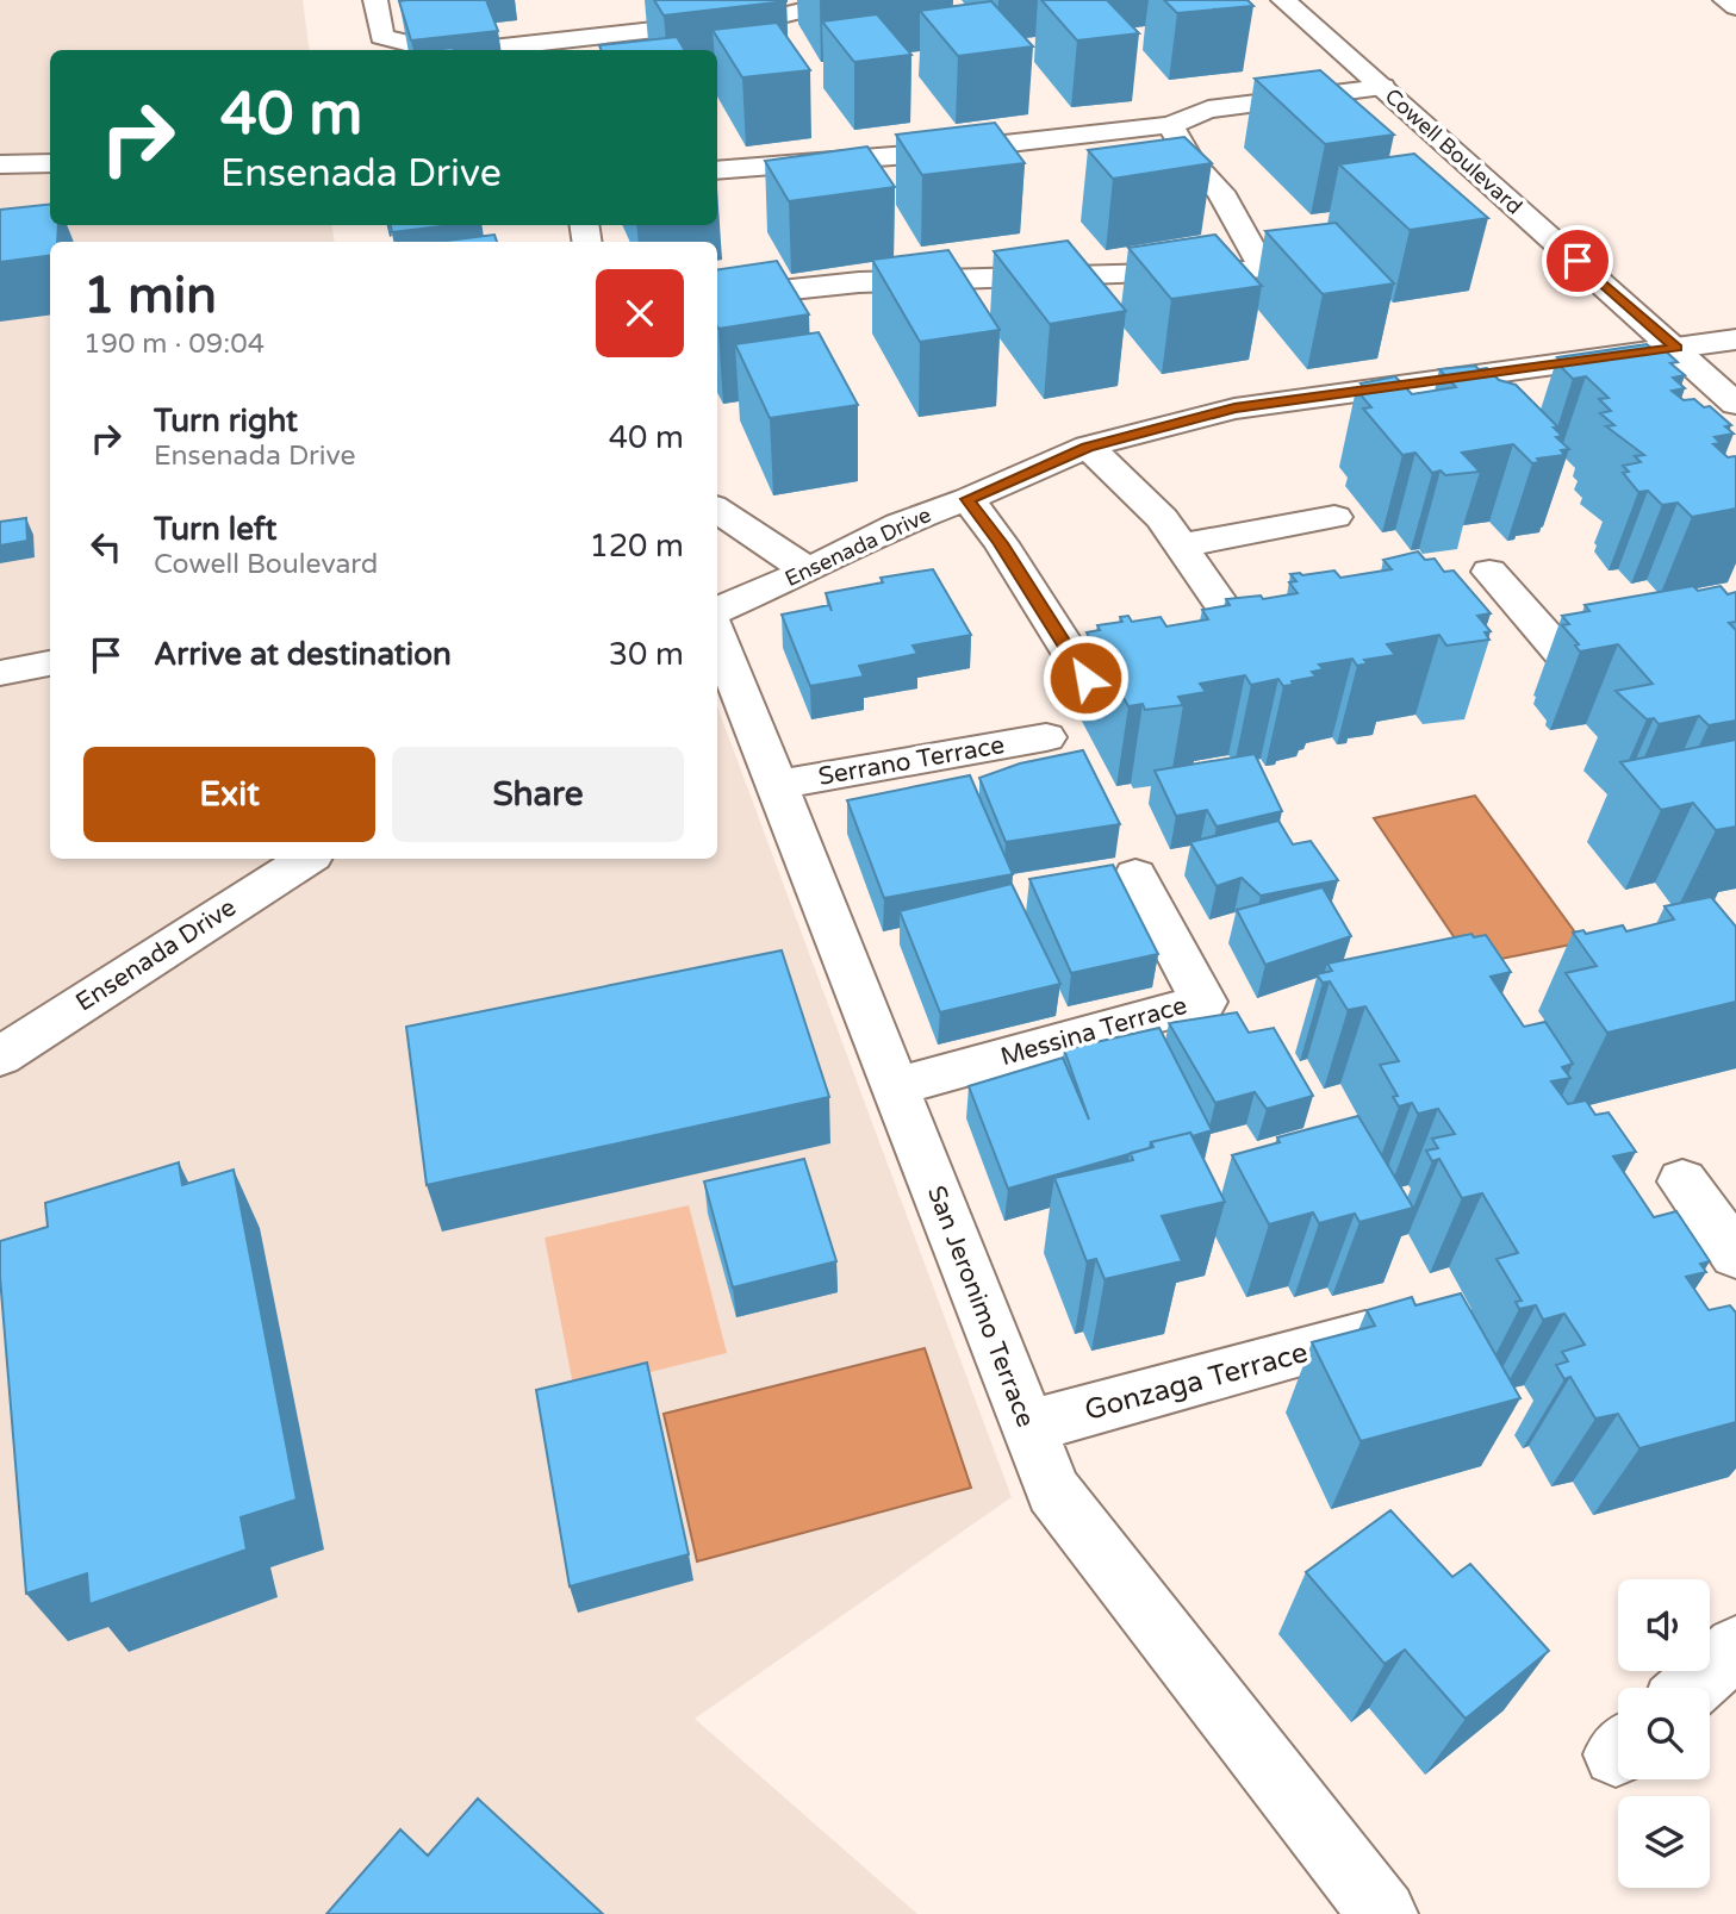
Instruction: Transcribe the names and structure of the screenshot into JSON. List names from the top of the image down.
{
  "streets": {
    "street": [
      "Cowell Boulevard",
      "Ensenada Drive",
      "Serrano Terrace",
      "Messina Terrace",
      "San Jeronimo Terrace",
      "Gonzaga Terrace"
    ]
  },
  "crossings": [
    ["Cowell Boulevard", "Ensenada Drive"],
    ["Serrano Terrace", "San Jeronimo Terrace"],
    ["Messina Terrace", "San Jeronimo Terrace"],
    ["San Jeronimo Terrace", "Gonzaga Terrace"]
  ],
  "page": {
    "turn": ["40 m", "Ensenada Drive"],
    "heading": ["1 min", "190 m · 09:04"],
    "list": [
      {
        "name": "Turn right",
        "note": "Ensenada Drive",
        "value": "40 m"
      },
      {
        "name": "Turn left",
        "note": "Cowell Boulevard",
        "value": "120 m"
      },
      {
        "name": "Arrive at destination",
        "value": "30 m"
      }
    ],
    "buttons": ["Exit", "Share"]
  }
}
